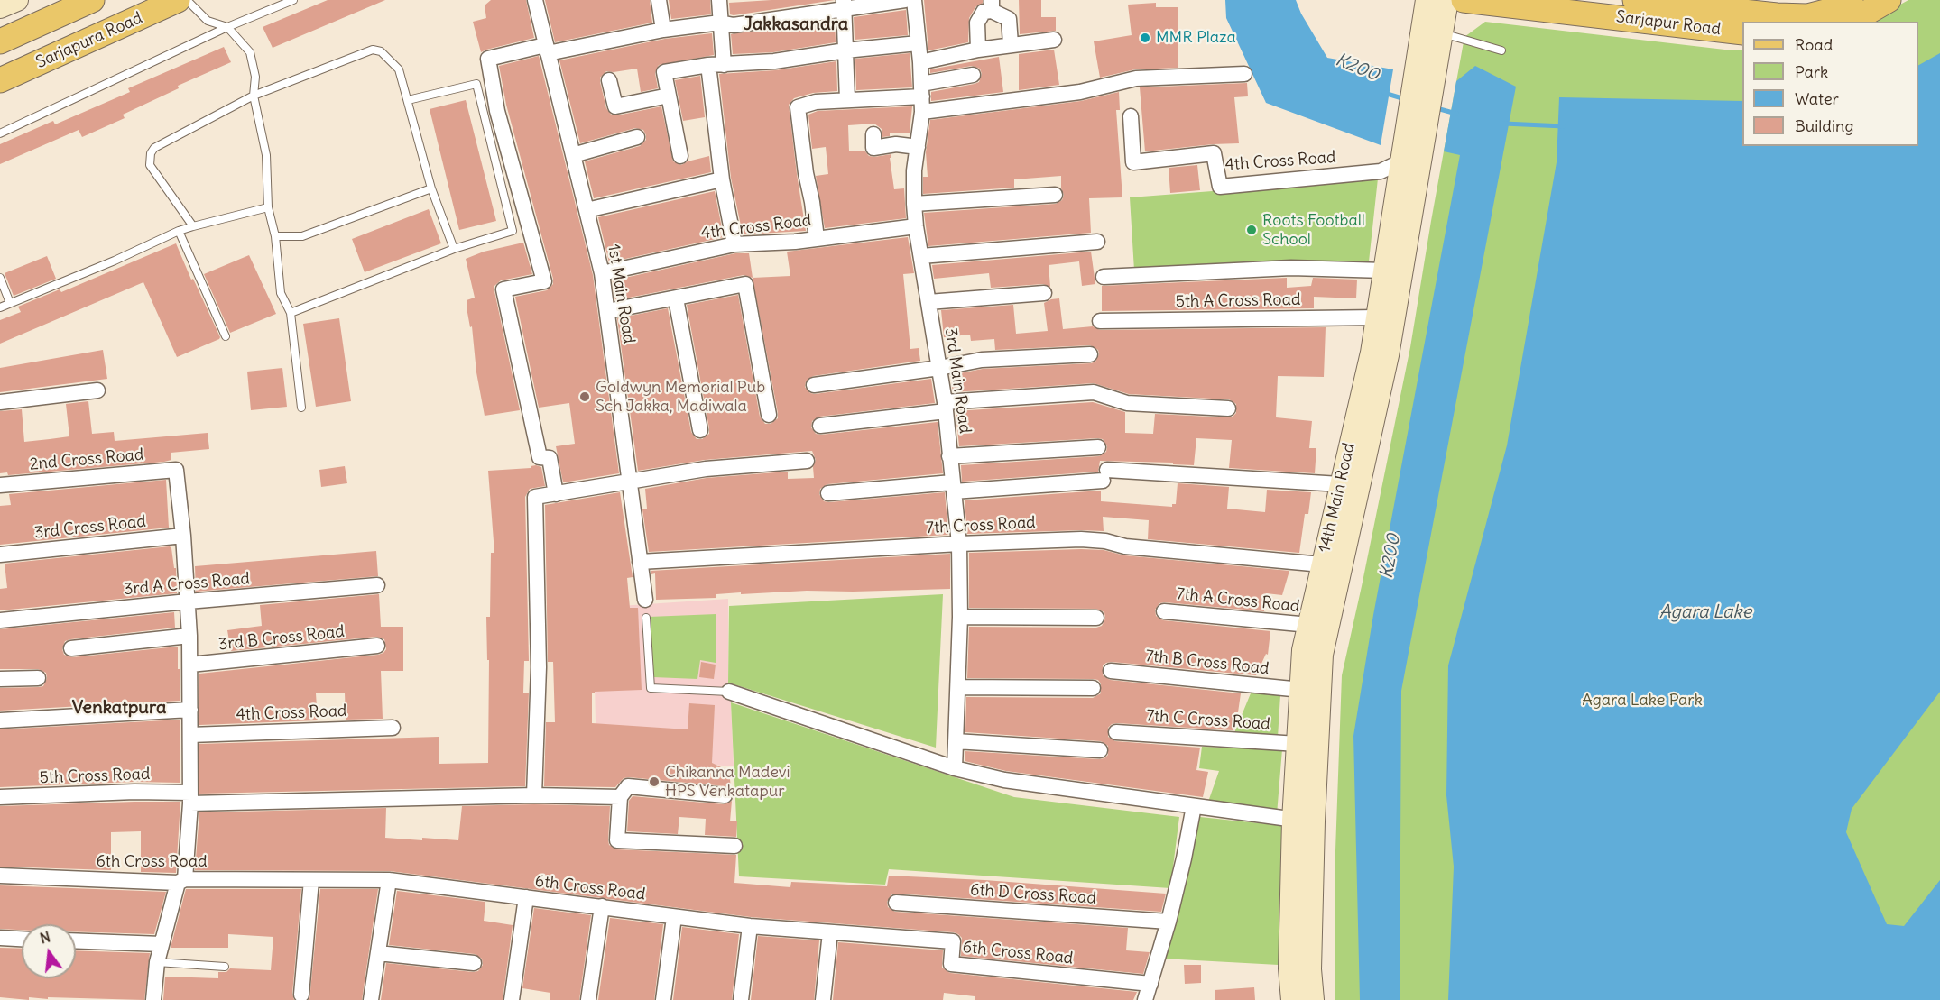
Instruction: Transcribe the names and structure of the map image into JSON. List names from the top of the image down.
{
  "streets": {
    "main road": ["Sarjapur Road", "Sarjapura Road", "14th Main Road"],
    "street": [
      "4th Cross Road",
      "1st Main Road",
      "5th A Cross Road",
      "3rd Main Road",
      "2nd Cross Road",
      "7th Cross Road",
      "3rd Cross Road",
      "3rd A Cross Road",
      "7th A Cross Road",
      "3rd B Cross Road",
      "7th B Cross Road",
      "7th C Cross Road",
      "5th Cross Road",
      "6th Cross Road",
      "6th D Cross Road"
    ]
  },
  "crossings": [
    ["4th Cross Road", "1st Main Road"],
    ["4th Cross Road", "3rd Main Road"],
    ["4th Cross Road", "14th Main Road"],
    ["1st Main Road", "7th Cross Road"],
    ["5th A Cross Road", "14th Main Road"],
    ["3rd Main Road", "7th Cross Road"],
    ["2nd Cross Road", "3rd Cross Road"],
    ["14th Main Road", "7th Cross Road"],
    ["14th Main Road", "7th A Cross Road"],
    ["14th Main Road", "7th B Cross Road"],
    ["14th Main Road", "7th C Cross Road"]
  ],
  "districts": ["Jakkasandra", "Venkatpura"],
  "water": ["K200", "Agara Lake"],
  "parks": ["Agara Lake Park"],
  "places": [
    "MMR Plaza",
    "Roots Football School",
    "Goldwyn Memorial Pub Sch Jakka, Madiwala",
    "Chikanna Madevi HPS Venkatapur"
  ],
  "legend": [
    "Road",
    "Park",
    "Water",
    "Building"
  ],
  "north": "top"
}
